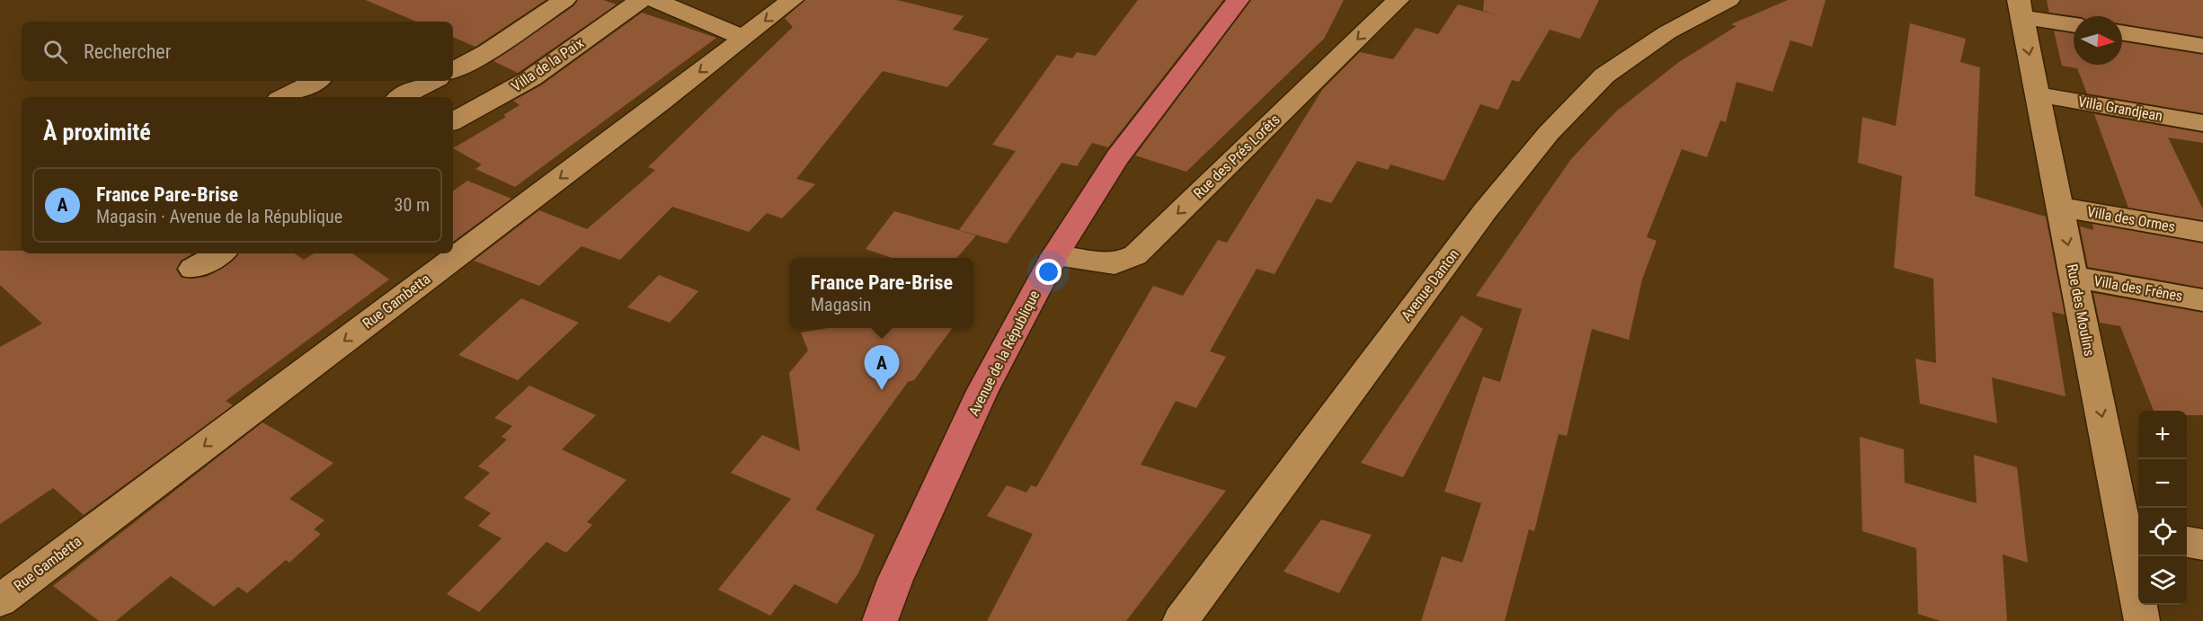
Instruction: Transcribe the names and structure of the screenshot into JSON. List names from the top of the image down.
{
  "streets": {
    "main road": ["Avenue de la République"],
    "street": [
      "Villa de la Paix",
      "Villa Grandjean",
      "Rue des Prés Lorêts",
      "Villa des Ormes",
      "Avenue Danton",
      "Villa des Frênes",
      "Rue Gambetta",
      "Rue des Moulins"
    ]
  },
  "crossings": [
    ["Villa Grandjean", "Rue des Moulins"],
    ["Rue des Prés Lorêts", "Avenue de la République"],
    ["Villa des Ormes", "Rue des Moulins"],
    ["Villa des Frênes", "Rue des Moulins"]
  ],
  "one_way": ["Rue des Prés Lorêts", "Rue Gambetta", "Rue des Moulins"],
  "north": "right",
  "page": {
    "search": "Rechercher",
    "heading": "À proximité",
    "list": [
      {
        "mark": "A",
        "name": "France Pare-Brise",
        "note": "Magasin · Avenue de la République",
        "value": "30 m"
      }
    ],
    "popup": ["France Pare-Brise", "Magasin"],
    "pins": "A",
    "map_buttons": ["+", "−"]
  }
}
